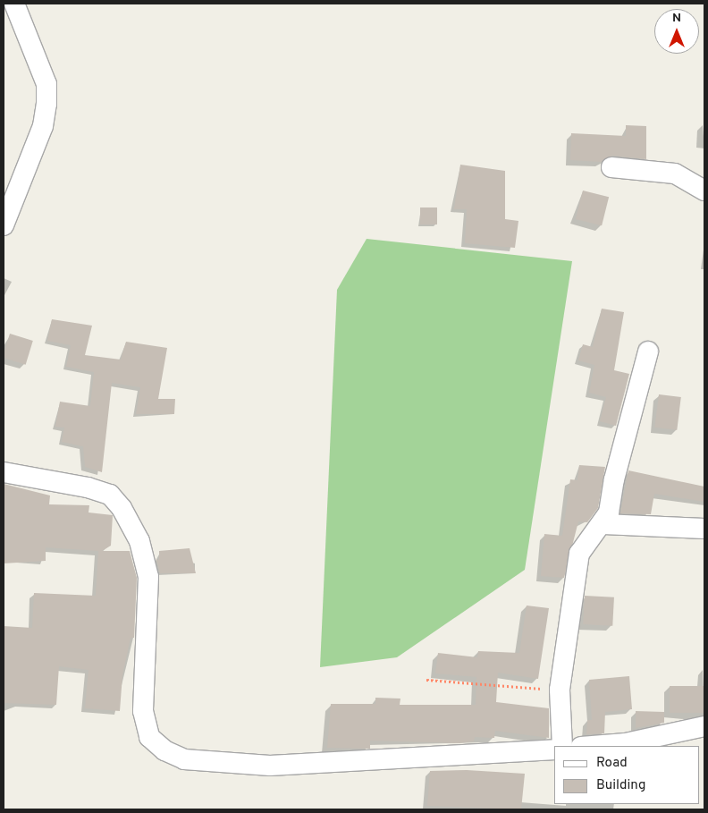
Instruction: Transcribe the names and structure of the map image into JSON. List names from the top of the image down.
{
  "legend": ["Road", "Building"],
  "north": "top"
}
